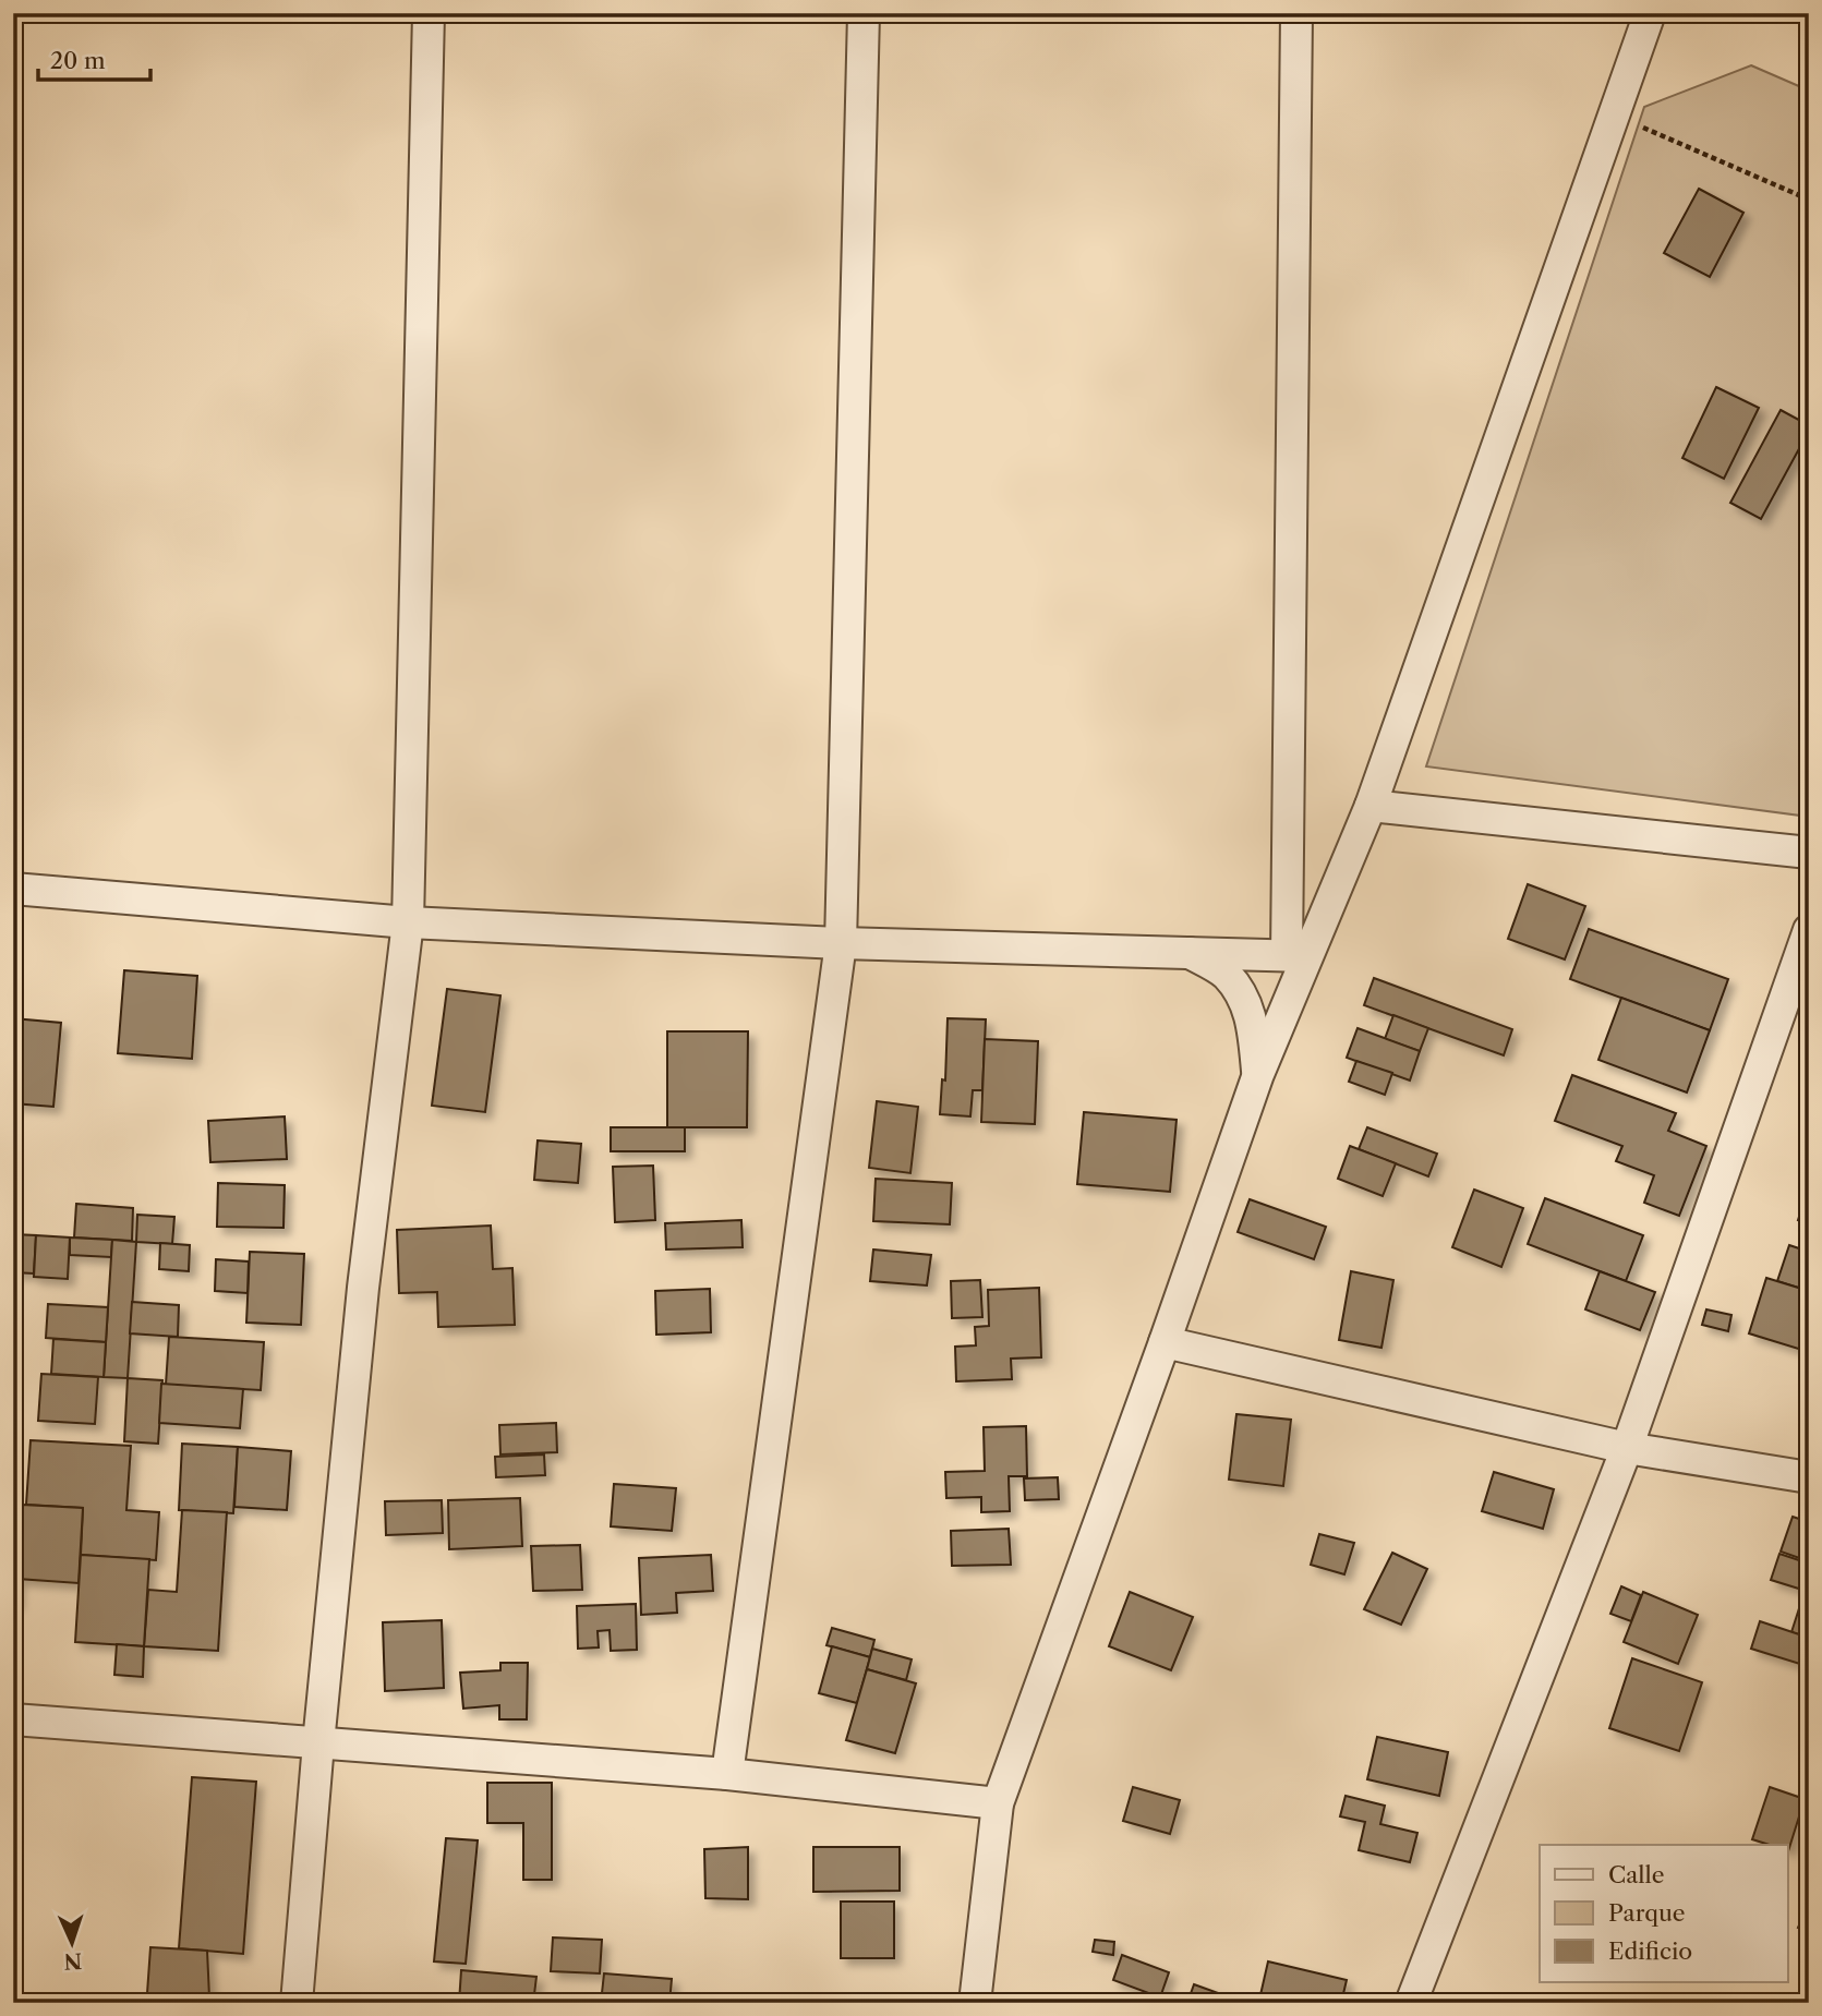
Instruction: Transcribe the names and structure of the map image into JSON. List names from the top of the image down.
{
  "legend": ["Calle", "Parque", "Edificio"],
  "scale_bar": "20 m",
  "north": "bottom"
}
